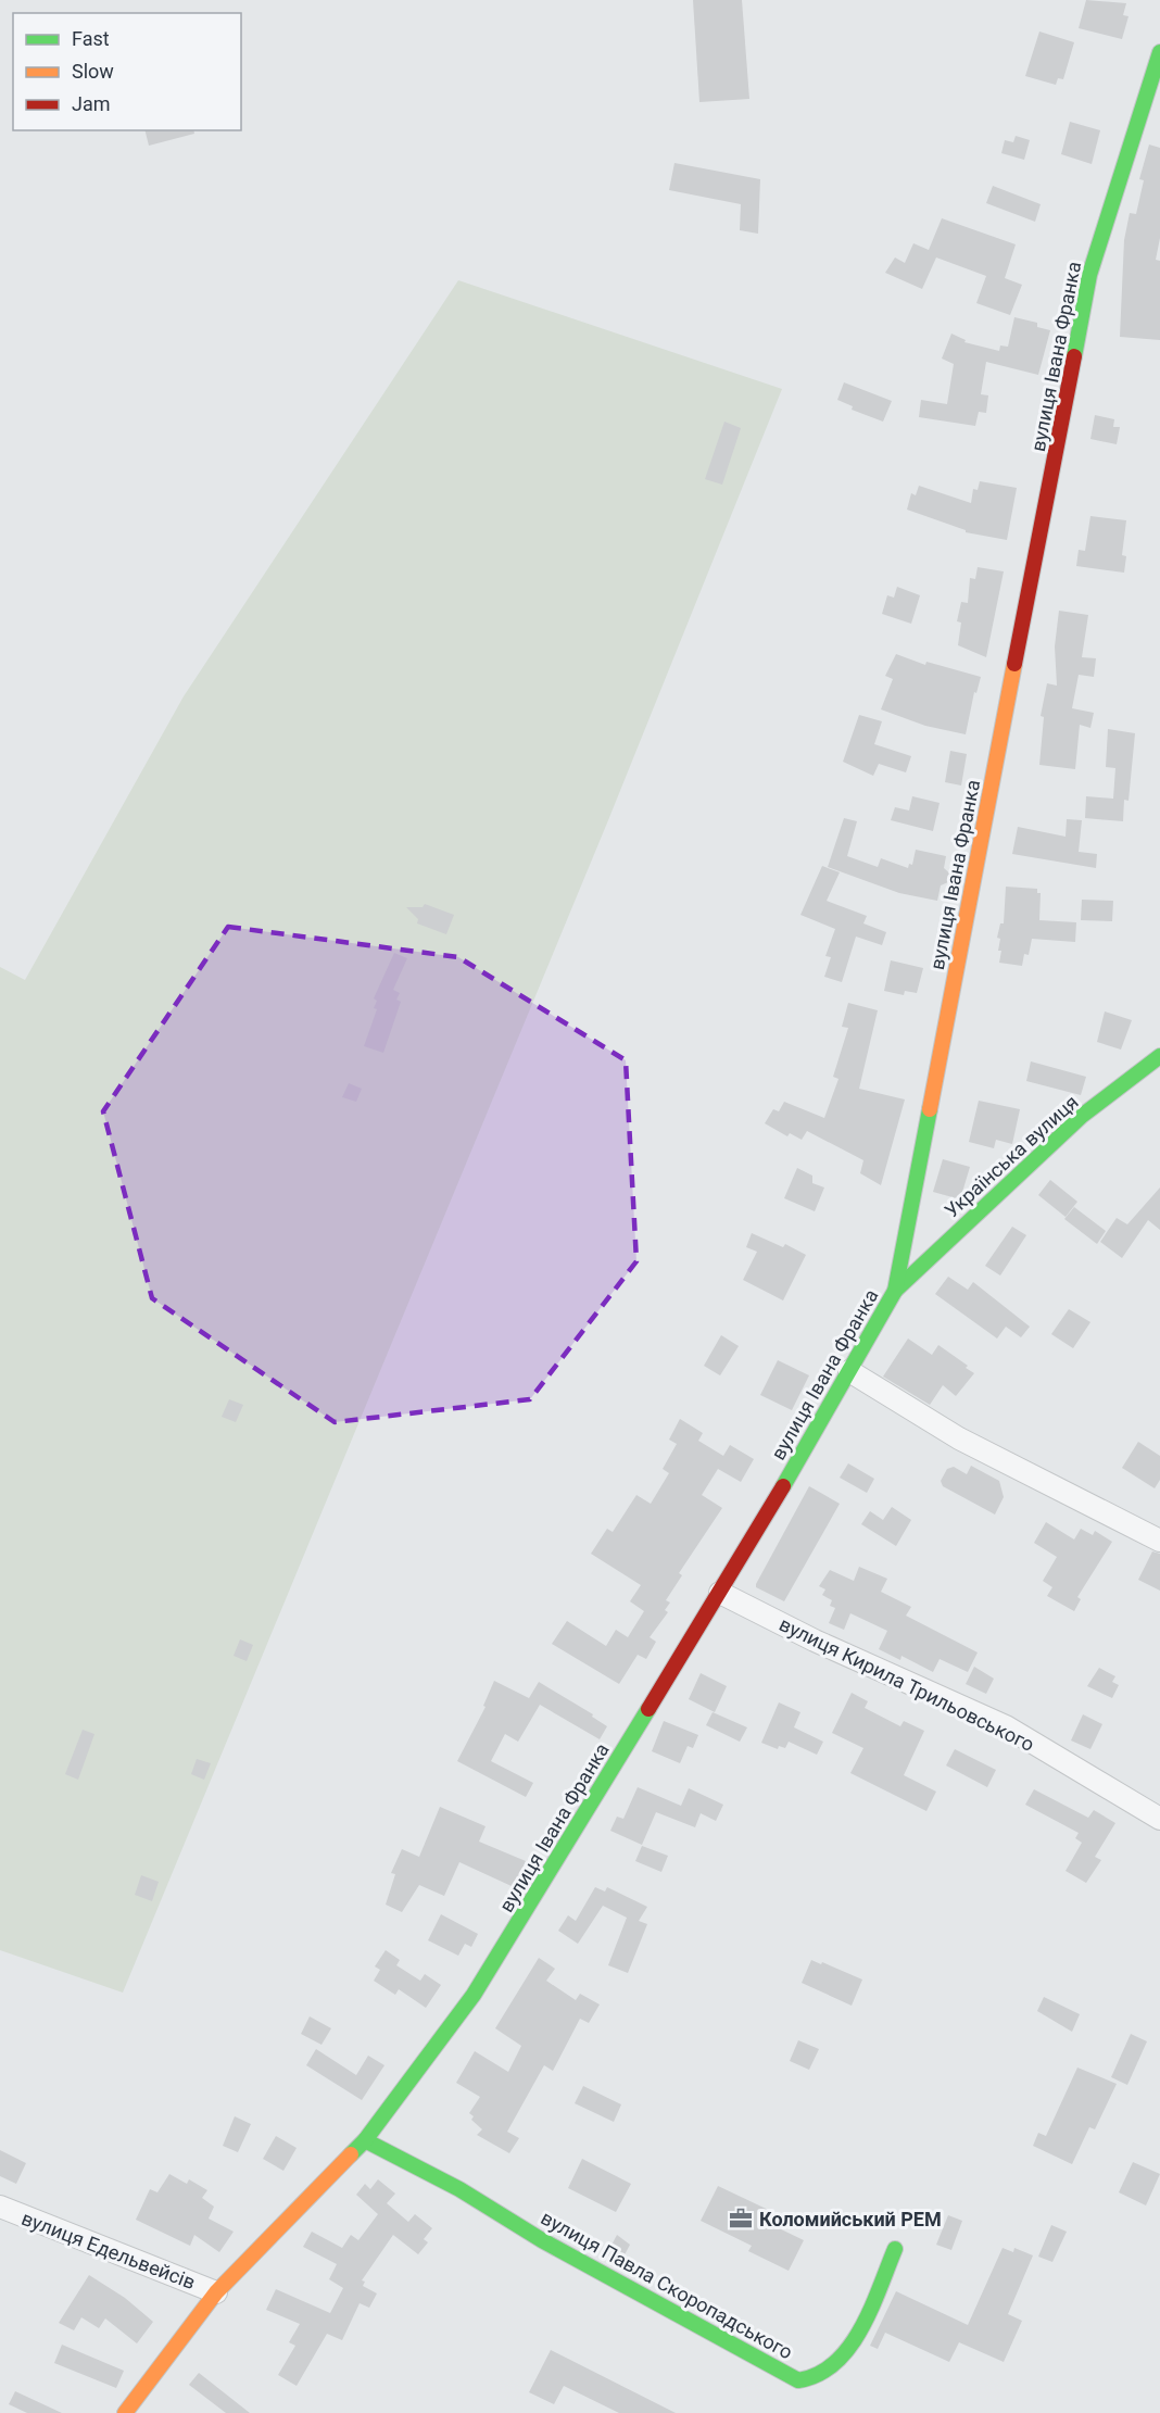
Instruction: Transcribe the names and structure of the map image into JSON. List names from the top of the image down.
{
  "streets": {
    "street": [
      "вулиця Івана Франка",
      "Українська вулиця",
      "вулиця Кирила Трильовського",
      "вулиця Едельвейсів",
      "вулиця Павла Скоропадського"
    ]
  },
  "crossings": [
    ["вулиця Івана Франка", "Українська вулиця"],
    ["вулиця Івана Франка", "вулиця Кирила Трильовського"],
    ["вулиця Івана Франка", "вулиця Едельвейсів"],
    ["вулиця Івана Франка", "вулиця Павла Скоропадського"]
  ],
  "places": {
    "office": ["Коломийський РЕМ"]
  },
  "legend": ["Fast", "Slow", "Jam"]
}
